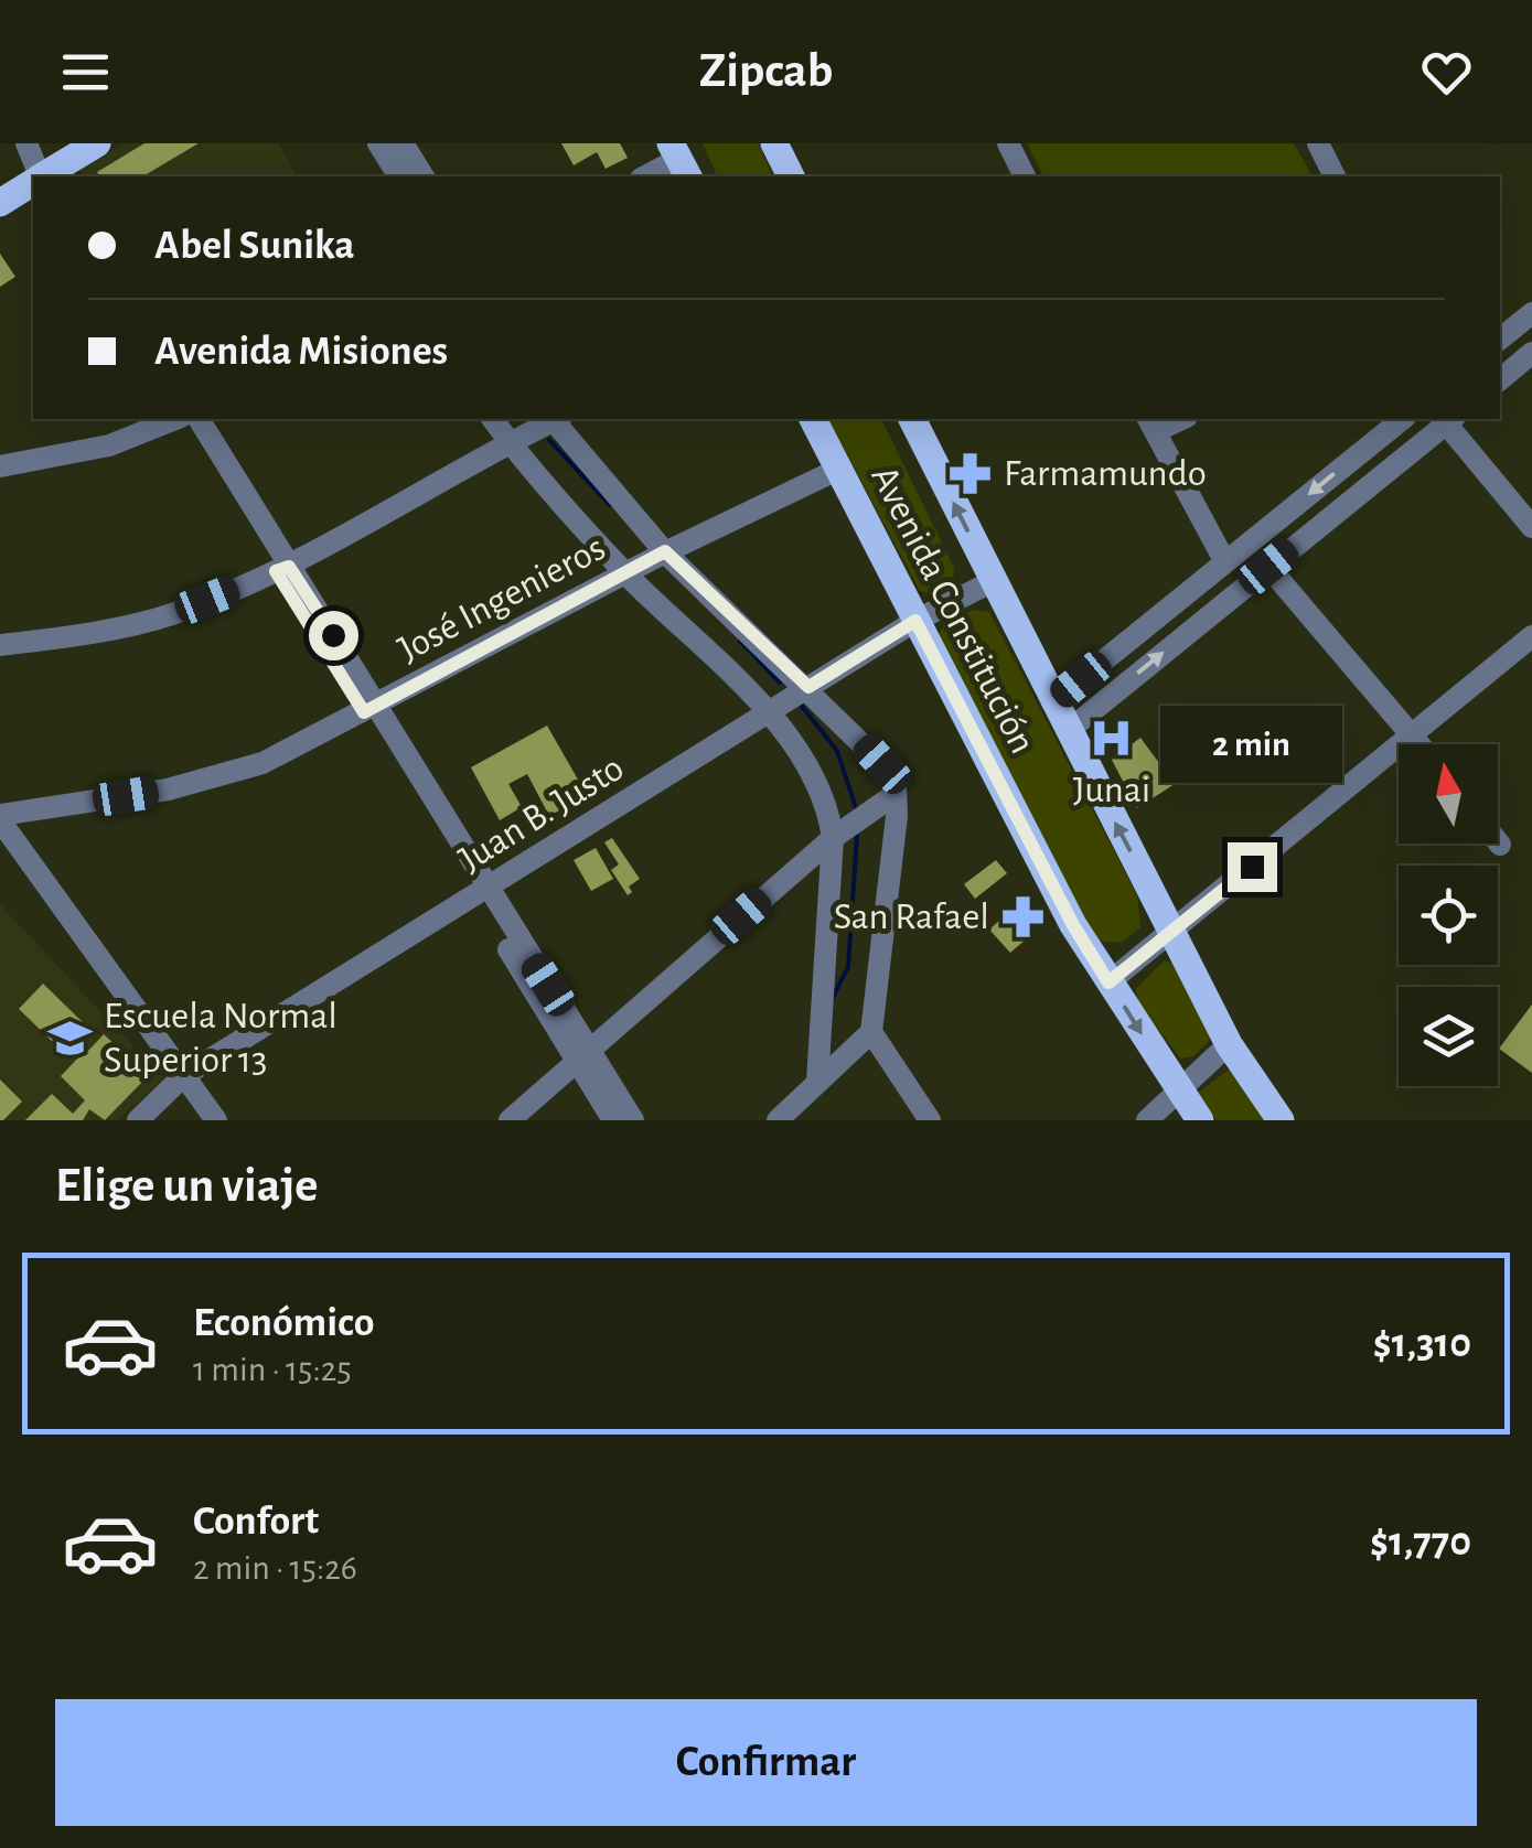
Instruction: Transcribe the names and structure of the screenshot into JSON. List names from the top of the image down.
{
  "streets": {
    "main road": ["Avenida Constitución"],
    "street": ["José Ingenieros", "Juan B. Justo"]
  },
  "crossings": [
    ["José Ingenieros", "Avenida Constitución"],
    ["Avenida Constitución", "Juan B. Justo"]
  ],
  "places": {
    "pharmacy": ["Farmamundo", "San Rafael"],
    "hospital": ["Junai"],
    "school or university": ["Escuela Normal Superior 13"]
  },
  "north": "top",
  "page": {
    "header": "Zipcab",
    "banner": ["Abel Sunika", "Avenida Misiones"],
    "bubble": "2 min",
    "heading": "Elige un viaje",
    "list": [
      {
        "name": "Económico",
        "note": "1 min · 15:25",
        "value": "$1,310"
      },
      {
        "name": "Confort",
        "note": "2 min · 15:26",
        "value": "$1,770"
      }
    ],
    "buttons": "Confirmar"
  }
}
